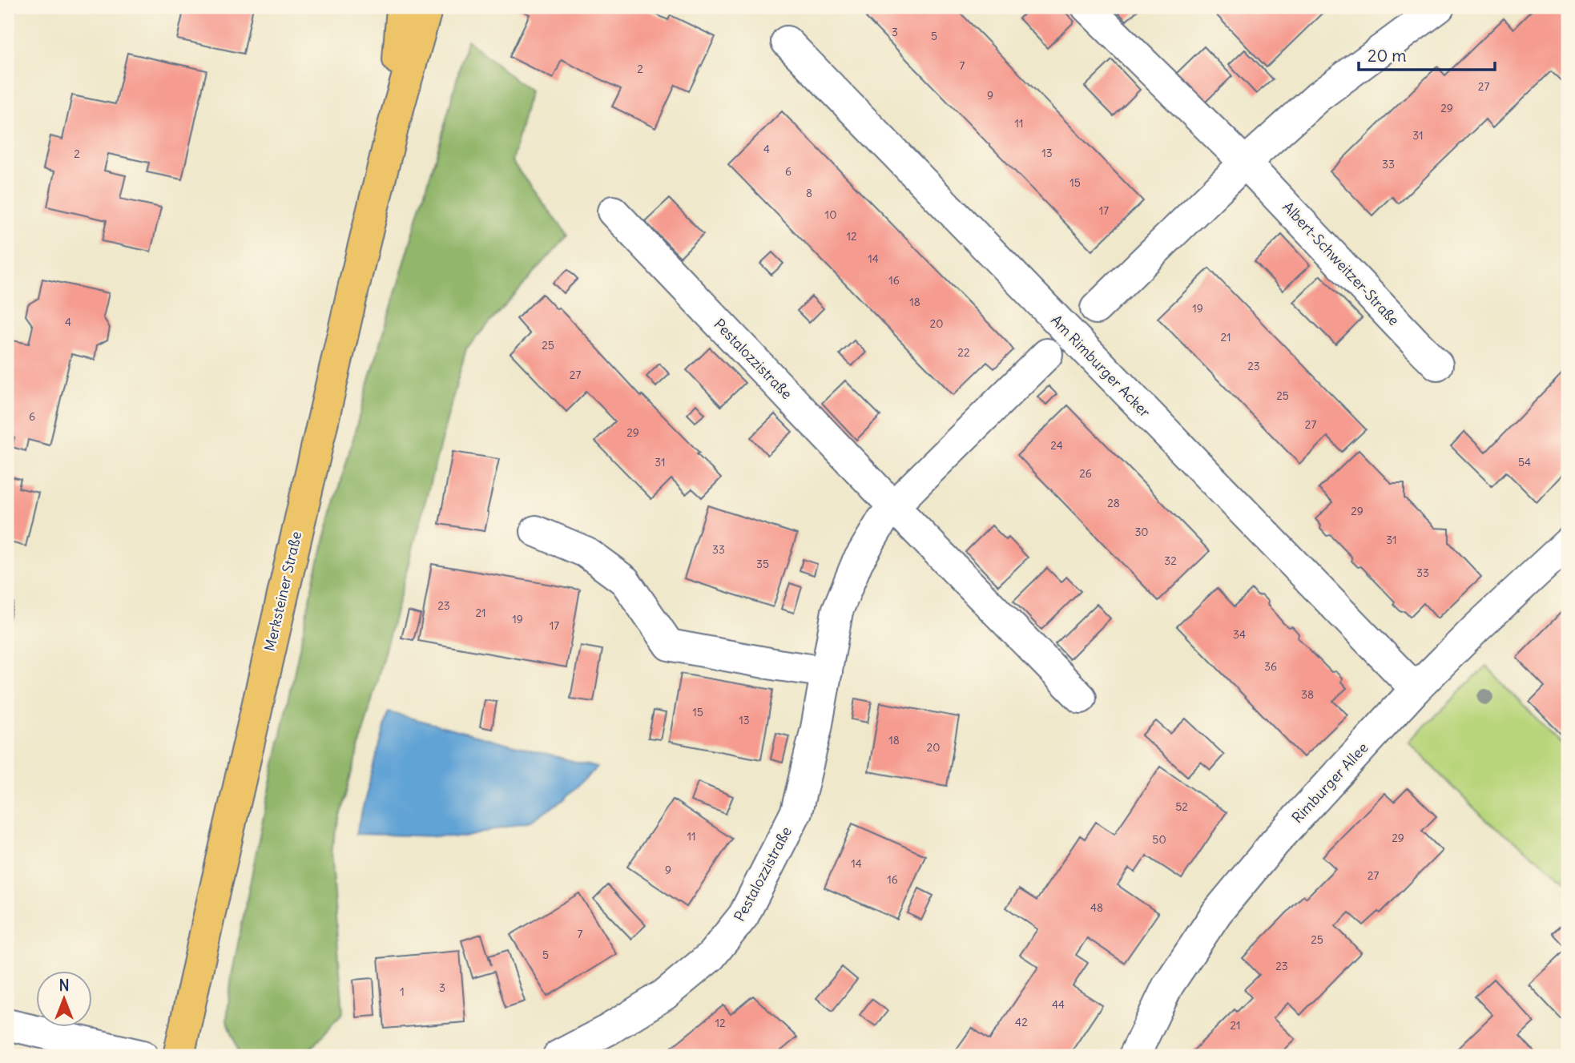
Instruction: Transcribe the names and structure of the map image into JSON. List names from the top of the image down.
{
  "streets": {
    "main road": ["Merksteiner Straße"],
    "street": [
      "Albert-Schweitzer-Straße",
      "Pestalozzistraße",
      "Am Rimburger Acker",
      "Rimburger Allee"
    ]
  },
  "crossings": [
    ["Am Rimburger Acker", "Rimburger Allee"]
  ],
  "house_numbers": [
    "3",
    "5",
    "7",
    "2",
    "27",
    "9",
    "29",
    "11",
    "31",
    "4",
    "13",
    "2",
    "33",
    "6",
    "15",
    "8",
    "17",
    "10",
    "12",
    "14",
    "16",
    "18",
    "19",
    "4",
    "20",
    "21",
    "25",
    "22",
    "23",
    "27",
    "25",
    "6",
    "27",
    "29",
    "24",
    "31",
    "54",
    "26",
    "28",
    "29",
    "30",
    "31",
    "33",
    "32",
    "35",
    "33",
    "23",
    "21",
    "19",
    "17",
    "34",
    "36",
    "38",
    "15",
    "13",
    "18",
    "20",
    "52",
    "11",
    "29",
    "50",
    "14",
    "9",
    "27",
    "16",
    "48",
    "7",
    "25",
    "5",
    "23",
    "3",
    "1",
    "44",
    "42",
    "12",
    "21"
  ],
  "scale_bar": "20 m",
  "north": "top"
}
